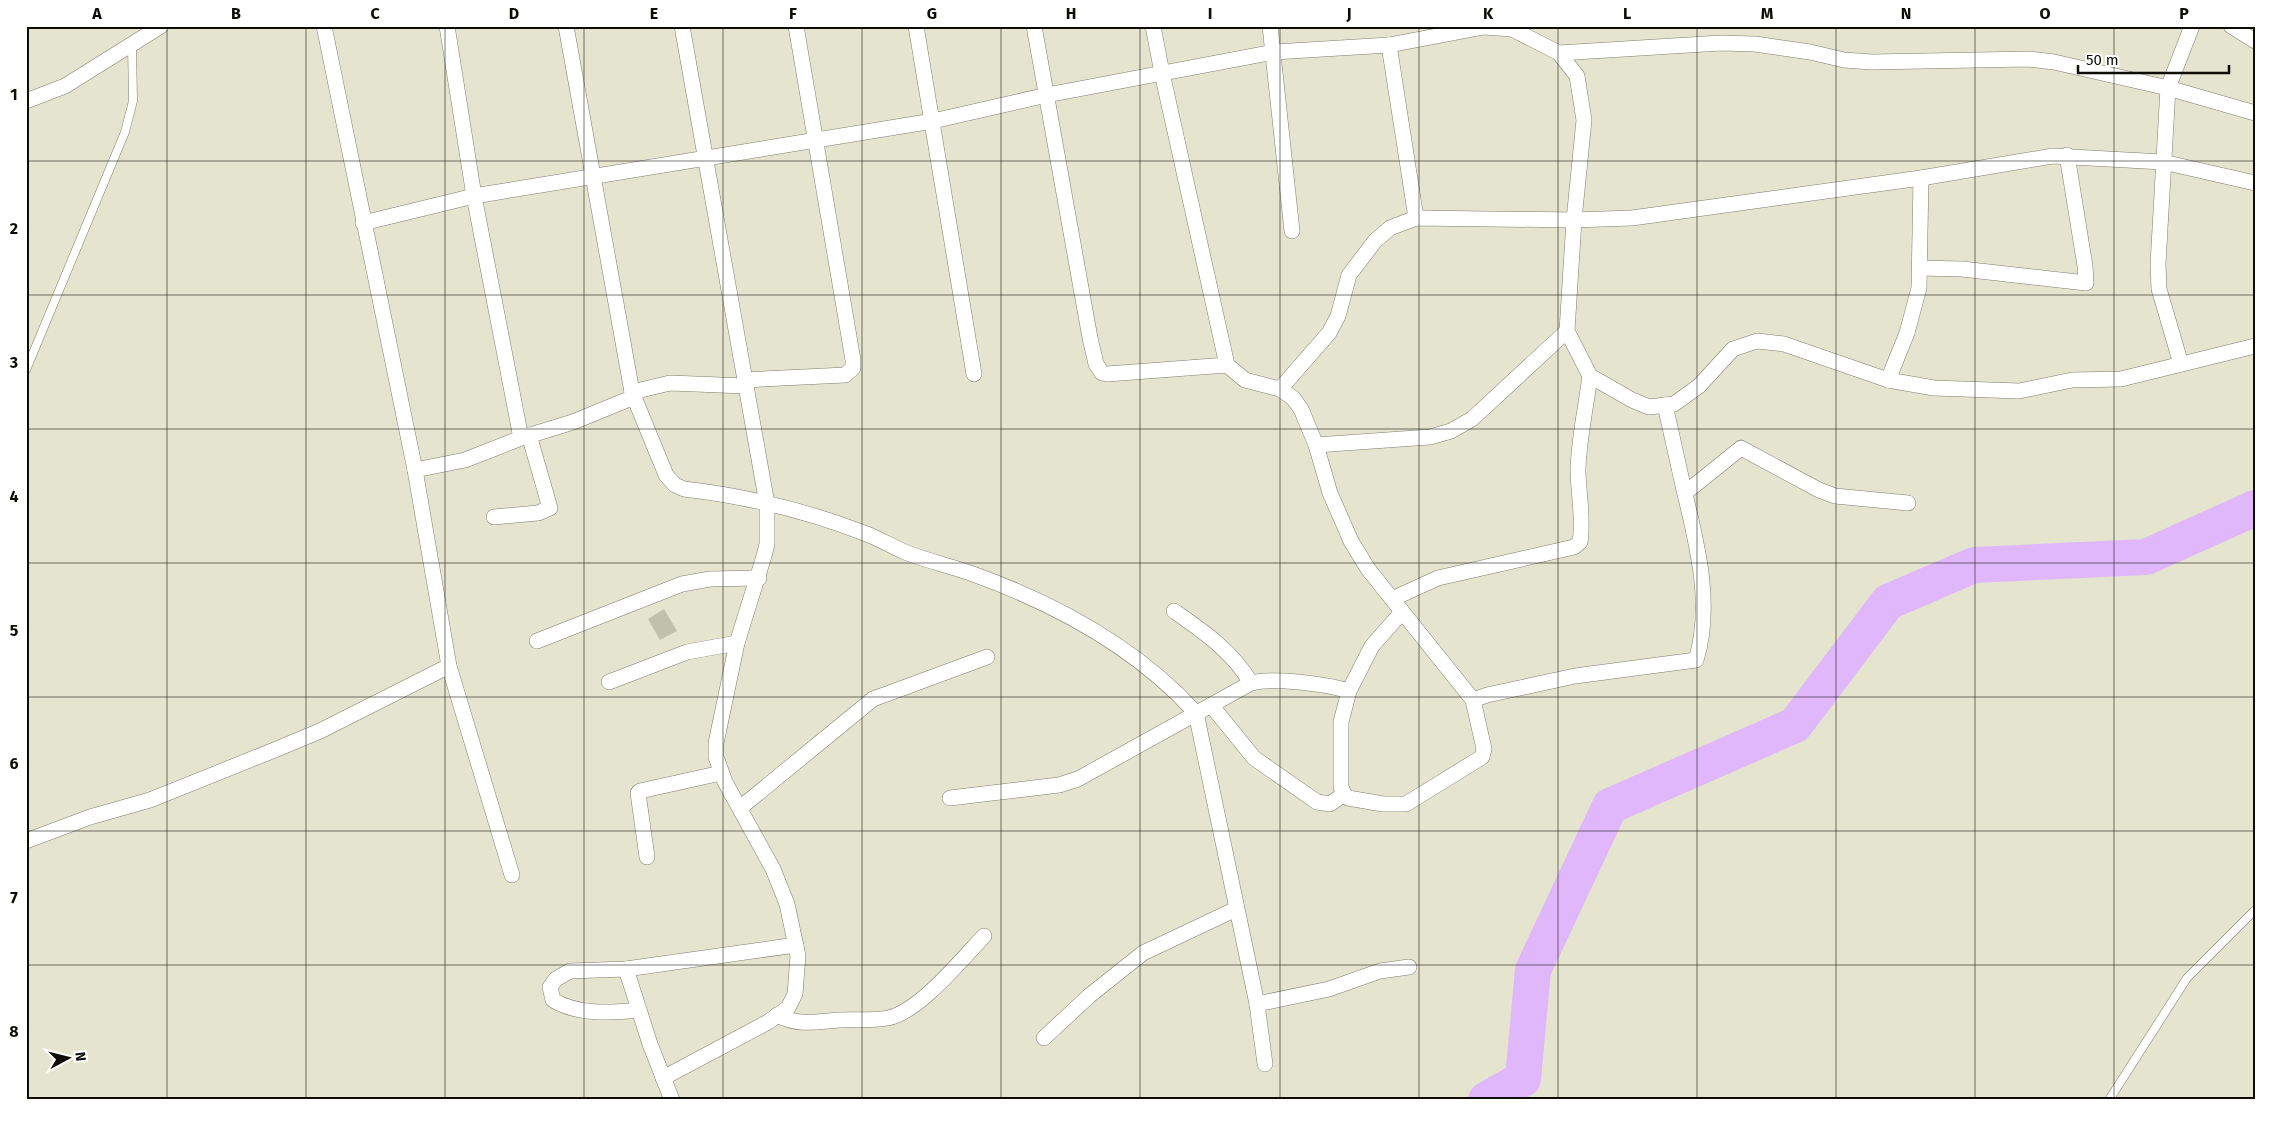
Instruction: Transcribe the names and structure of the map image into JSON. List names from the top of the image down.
{
  "scale_bar": "50 m",
  "north": "right",
  "grid": {
    "columns": [
      "A",
      "B",
      "C",
      "D",
      "E",
      "F",
      "G",
      "H",
      "I",
      "J",
      "K",
      "L",
      "M",
      "N",
      "O",
      "P"
    ],
    "rows": [
      "1",
      "2",
      "3",
      "4",
      "5",
      "6",
      "7",
      "8"
    ]
  }
}
